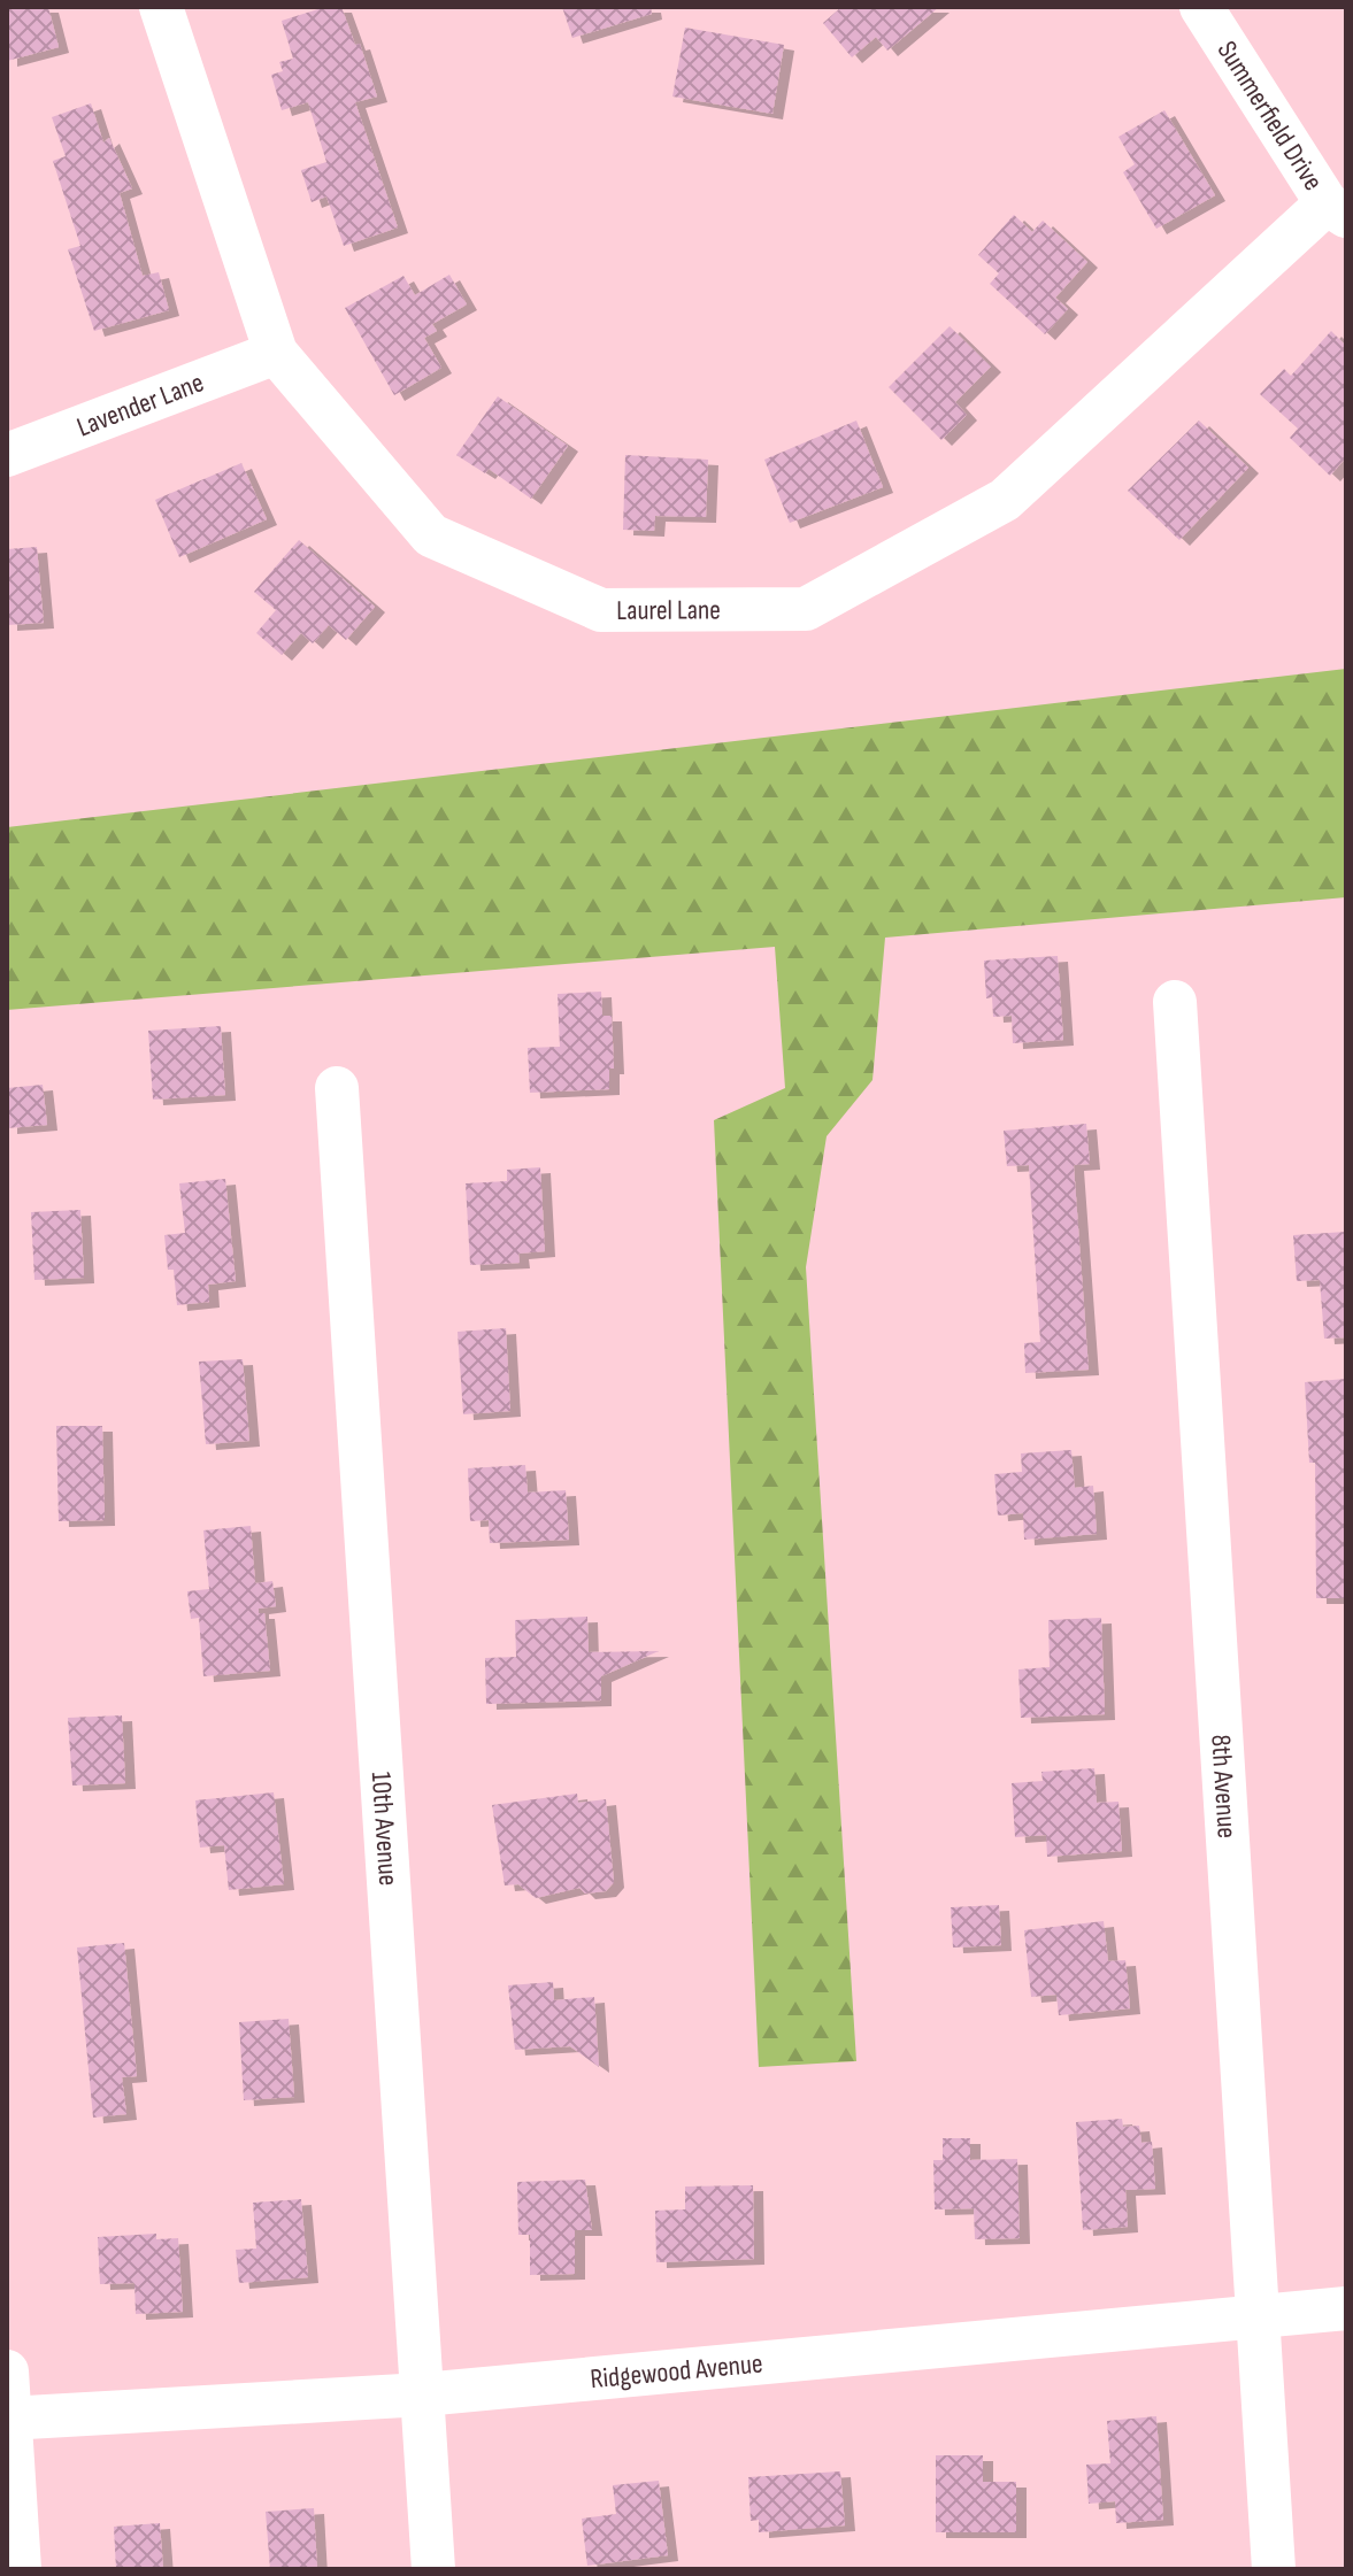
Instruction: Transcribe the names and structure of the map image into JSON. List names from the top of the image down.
{
  "streets": {
    "street": [
      "Summerfield Drive",
      "Lavender Lane",
      "Laurel Lane",
      "8th Avenue",
      "10th Avenue",
      "Ridgewood Avenue"
    ]
  },
  "crossings": [
    ["Summerfield Drive", "Laurel Lane"],
    ["Lavender Lane", "Laurel Lane"],
    ["8th Avenue", "Ridgewood Avenue"],
    ["10th Avenue", "Ridgewood Avenue"]
  ]
}
